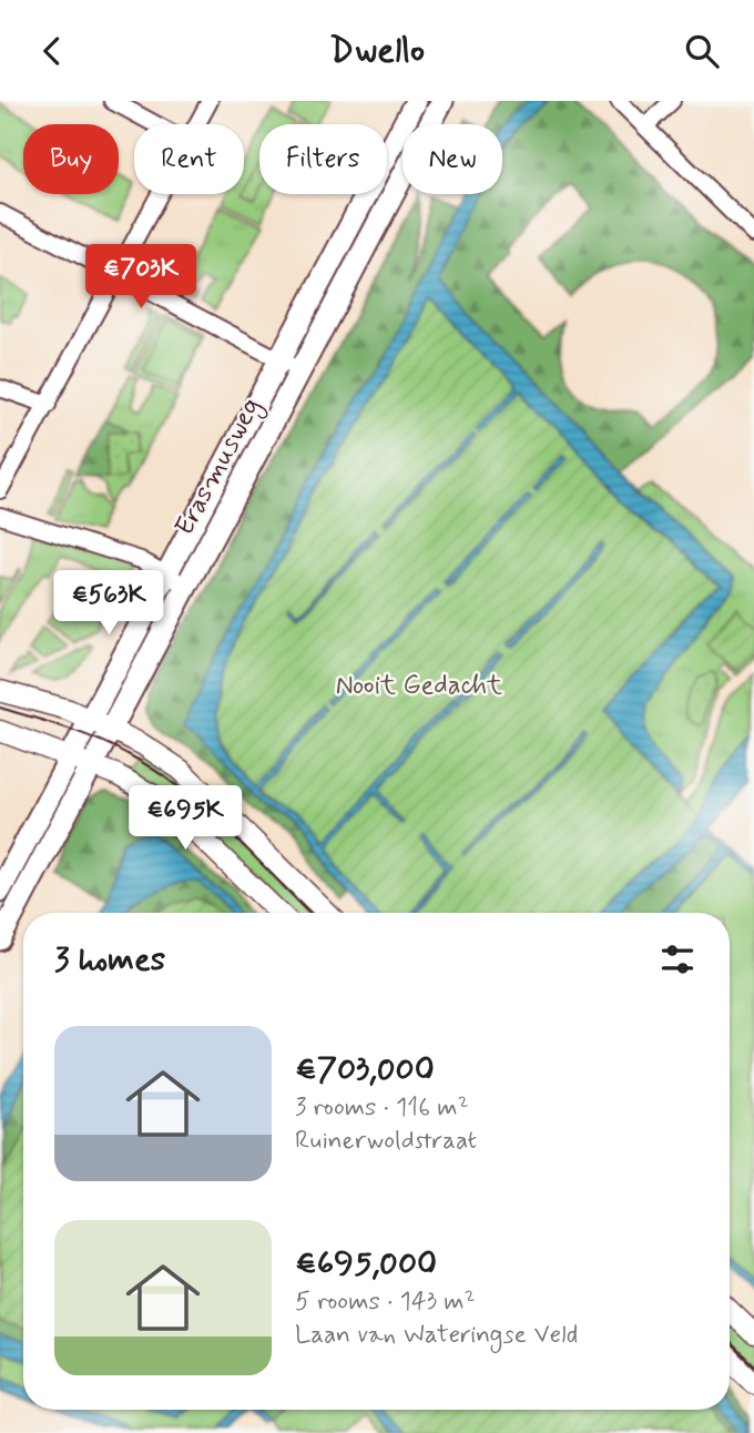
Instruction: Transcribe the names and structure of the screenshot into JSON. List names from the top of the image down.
{
  "streets": {
    "main road": ["Erasmusweg"]
  },
  "parks": ["Nooit Gedacht"],
  "page": {
    "header": "Dwello",
    "chip": [
      "Buy",
      "Rent",
      "Filters",
      "New"
    ],
    "price": ["€703K", "€563K", "€695K"],
    "heading": "3 homes",
    "list": [
      {
        "name": "€703,000",
        "note": "3 rooms · 116 m² · Ruinerwoldstraat"
      },
      {
        "name": "€695,000",
        "note": "5 rooms · 143 m² · Laan van Wateringse Veld"
      }
    ]
  }
}
